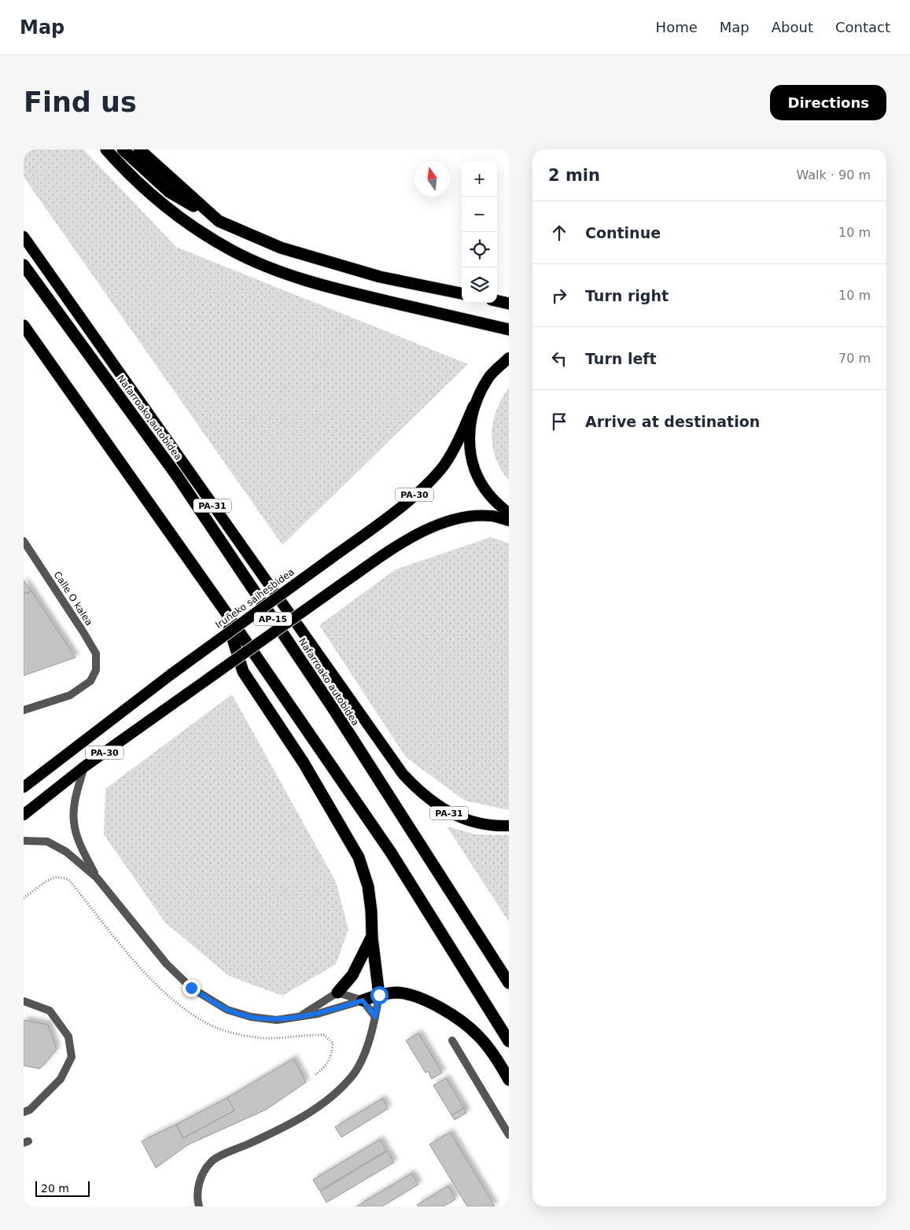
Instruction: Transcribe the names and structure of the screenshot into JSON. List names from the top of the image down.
{
  "streets": {
    "highway": [
      "Nafarroako autobidea",
      "PA-30",
      "PA-31",
      "Iruñeko saihesbidea",
      "AP-15"
    ],
    "street": ["Calle O kalea"]
  },
  "crossings": [
    ["PA-30", "Iruñeko saihesbidea"]
  ],
  "scale_bar": "20 m",
  "north": "top",
  "page": {
    "header": "Map",
    "nav": [
      "Home",
      "Map",
      "About",
      "Contact"
    ],
    "buttons": "Directions",
    "title": "Find us",
    "heading": ["2 min", "Walk · 90 m"],
    "map_buttons": ["+", "−"],
    "list": [
      ["Continue", "10 m"],
      ["Turn right", "10 m"],
      ["Turn left", "70 m"],
      "Arrive at destination"
    ],
    "scale": "20 m"
  }
}
